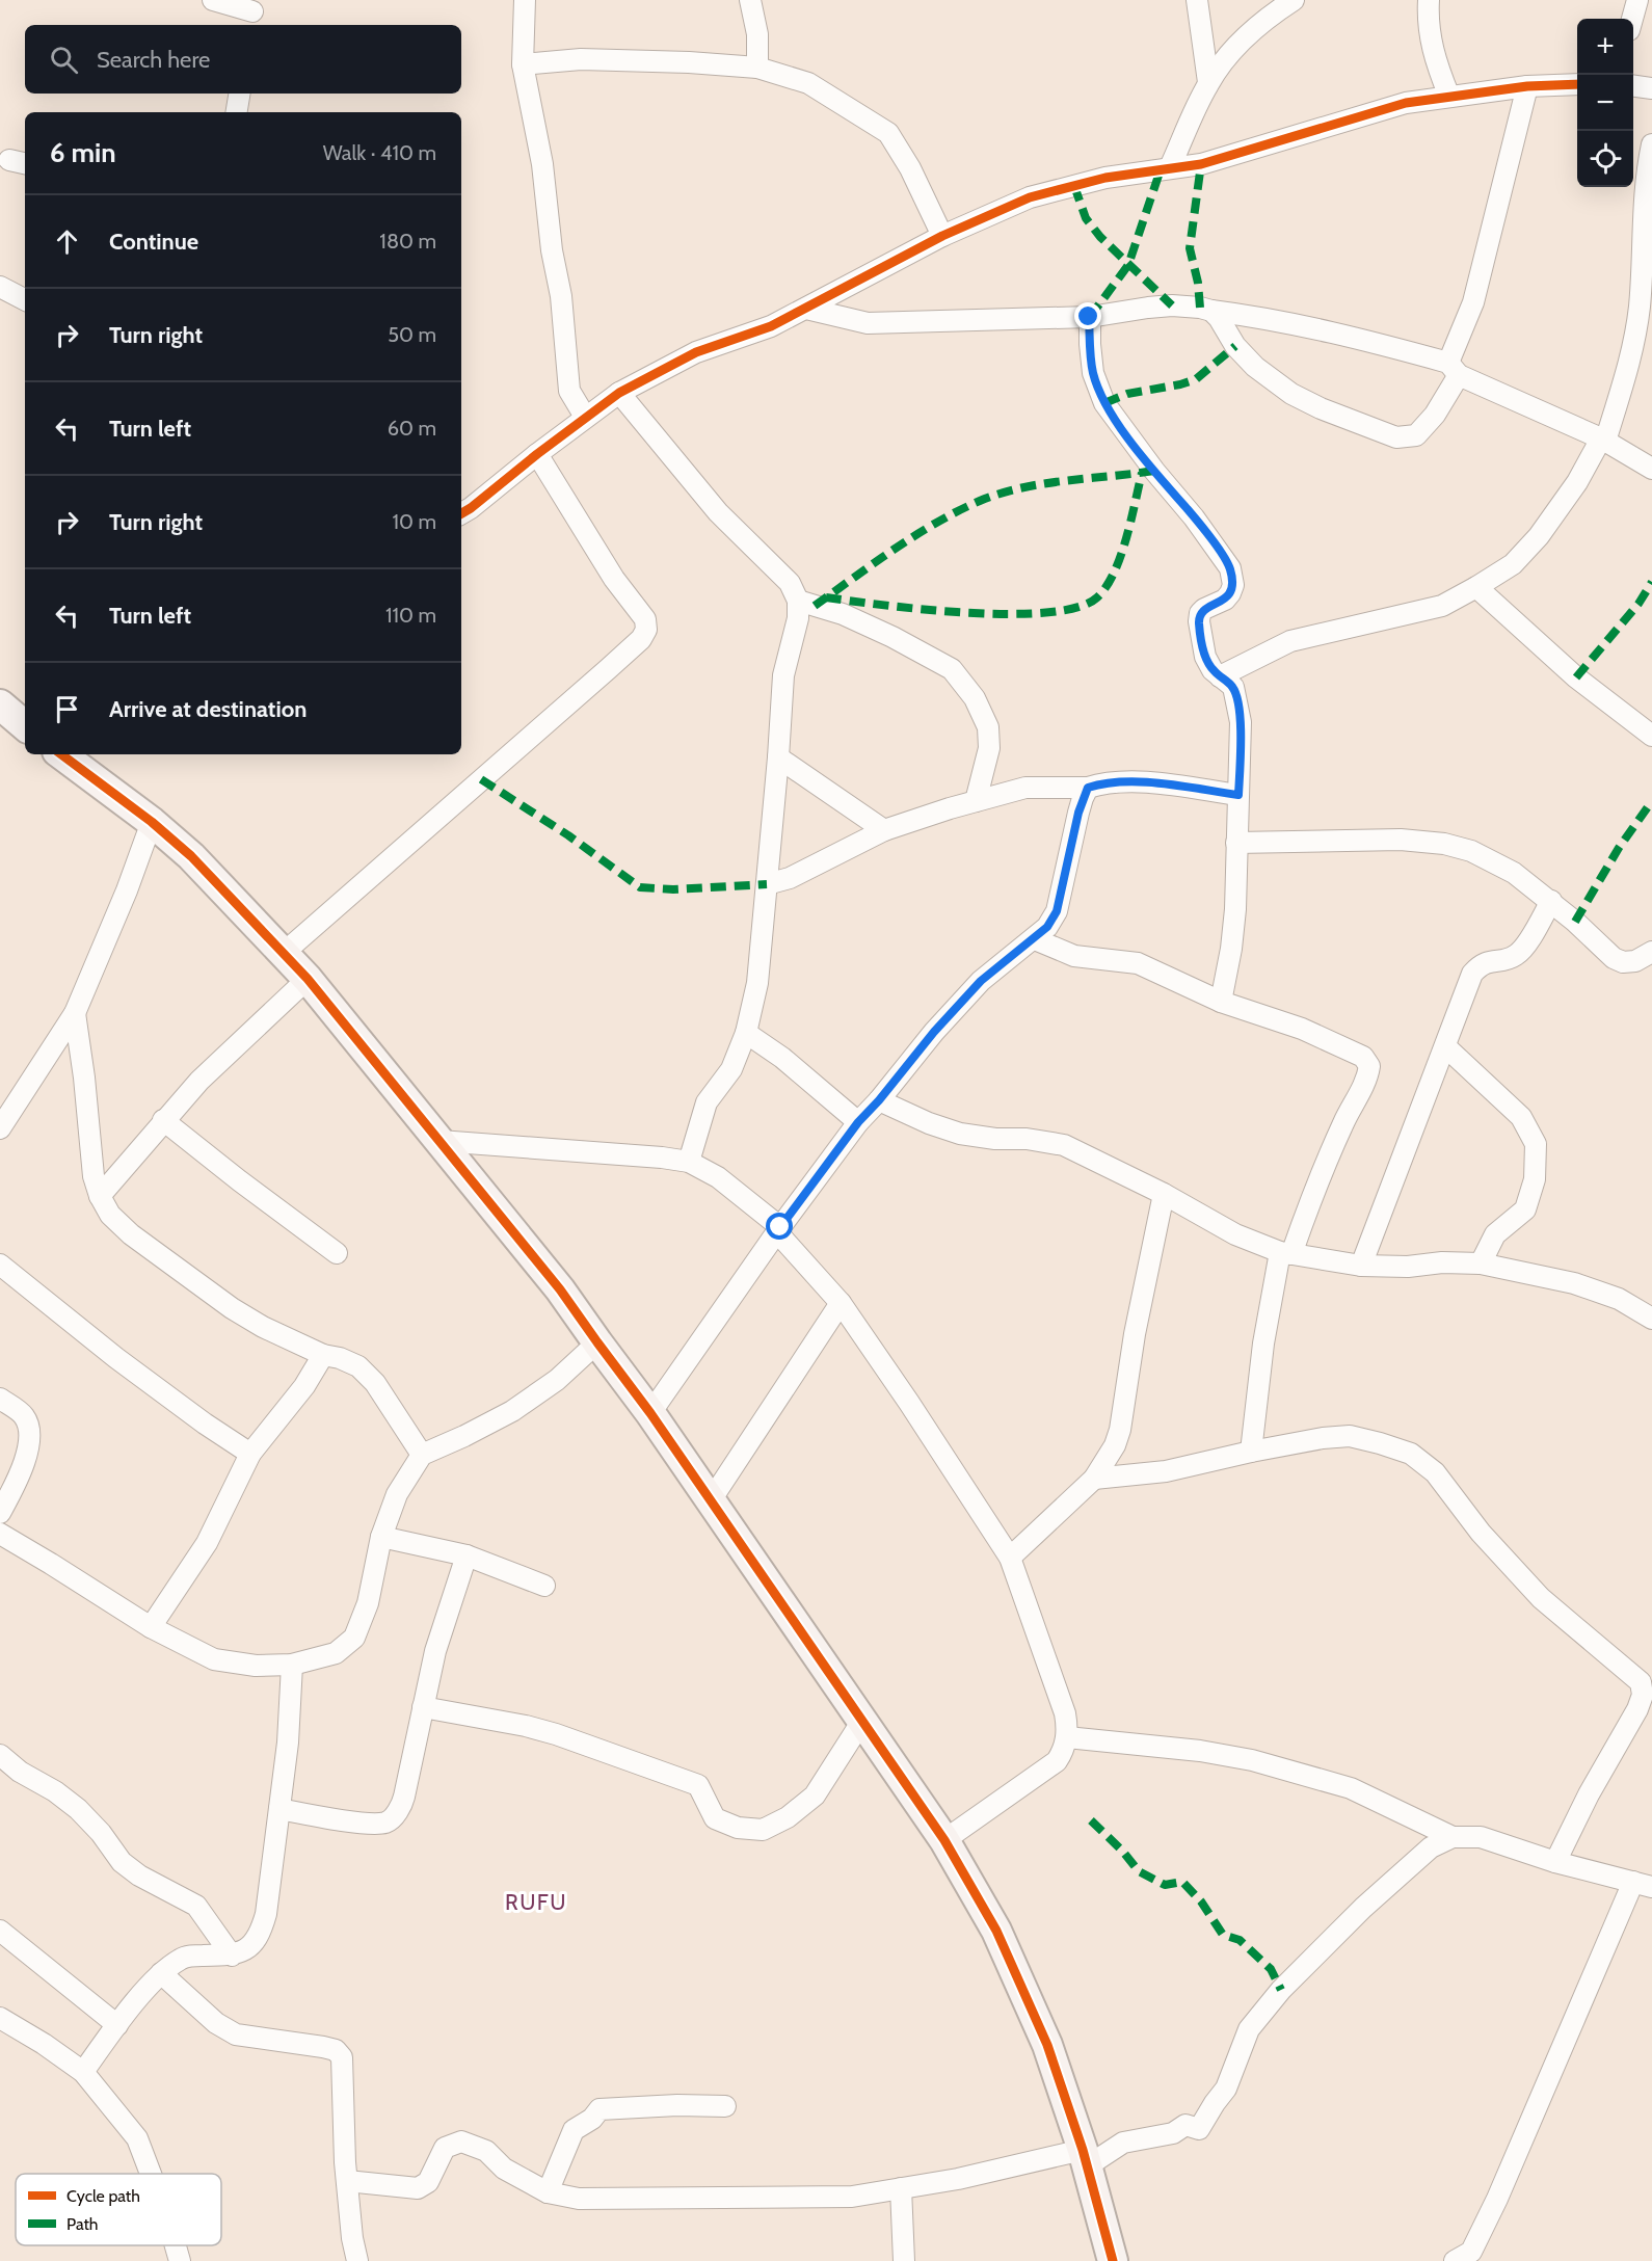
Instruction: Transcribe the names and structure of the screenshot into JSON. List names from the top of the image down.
{
  "districts": ["RUFU"],
  "legend": ["Cycle path", "Path"],
  "page": {
    "map_buttons": ["+", "−"],
    "search": "Search here",
    "heading": ["6 min", "Walk · 410 m"],
    "list": [
      ["Continue", "180 m"],
      ["Turn right", "50 m"],
      ["Turn left", "60 m"],
      ["Turn right", "10 m"],
      ["Turn left", "110 m"],
      "Arrive at destination"
    ]
  }
}
